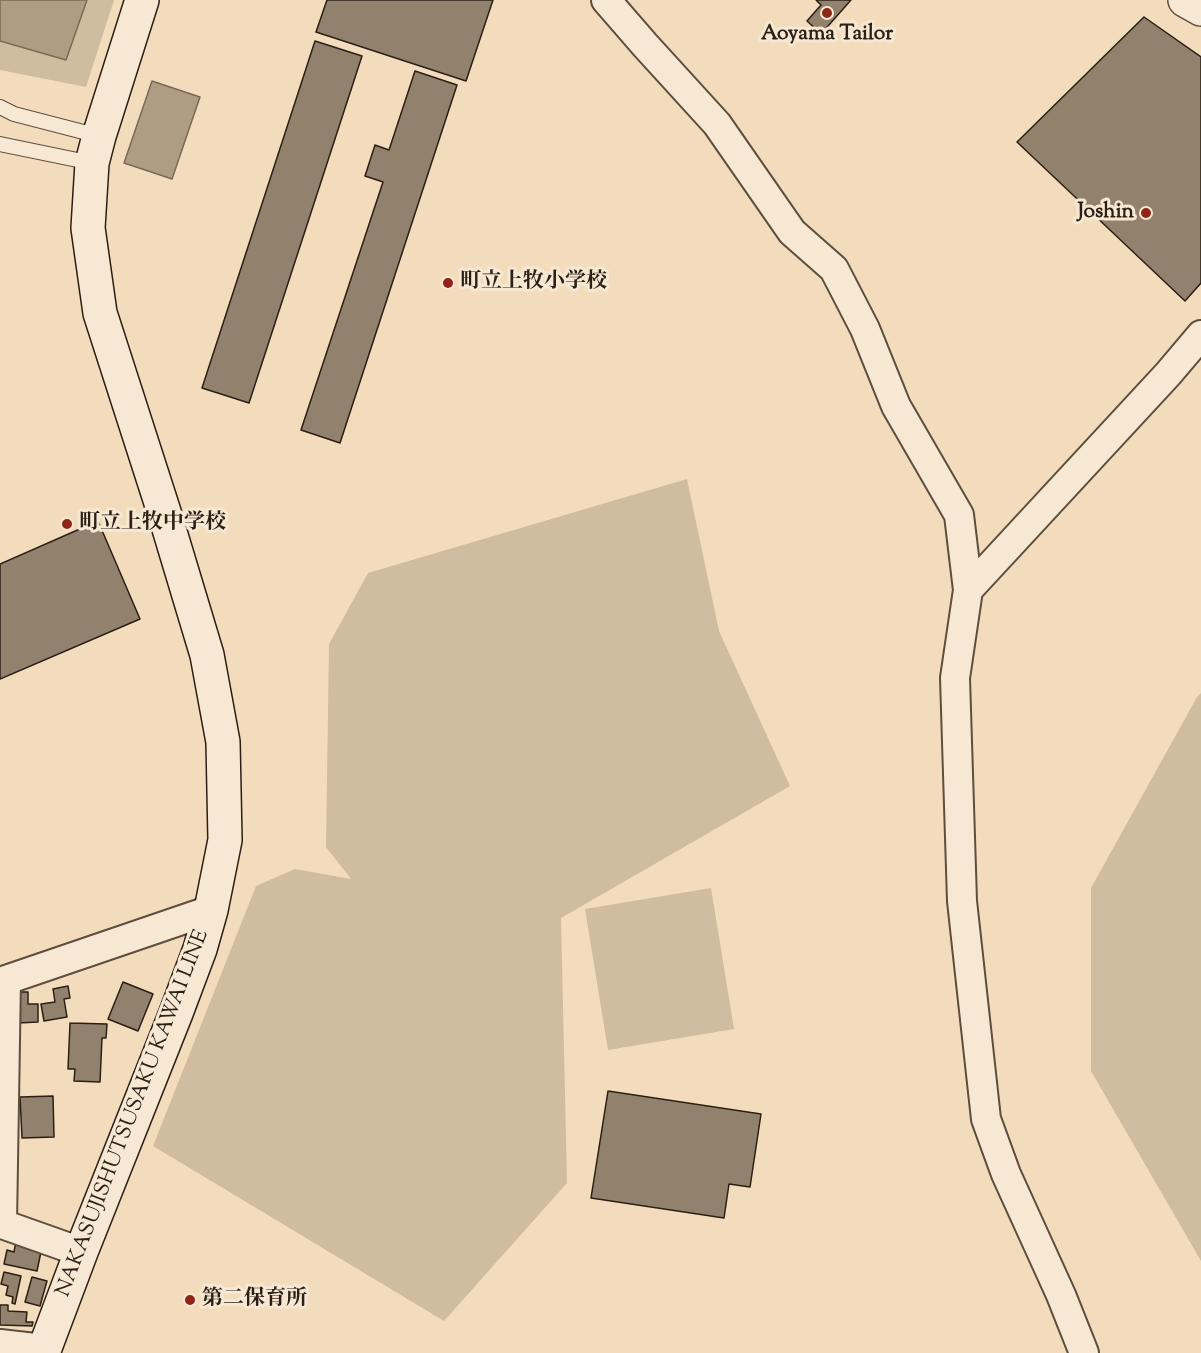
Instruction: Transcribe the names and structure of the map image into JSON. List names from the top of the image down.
{
  "streets": {
    "main road": ["NAKASUJISHUTSUSAKU KAWAI LINE"]
  },
  "places": [
    "Aoyama Tailor",
    "Joshin",
    "町立上牧小学校",
    "町立上牧中学校",
    "第二保育所"
  ]
}
